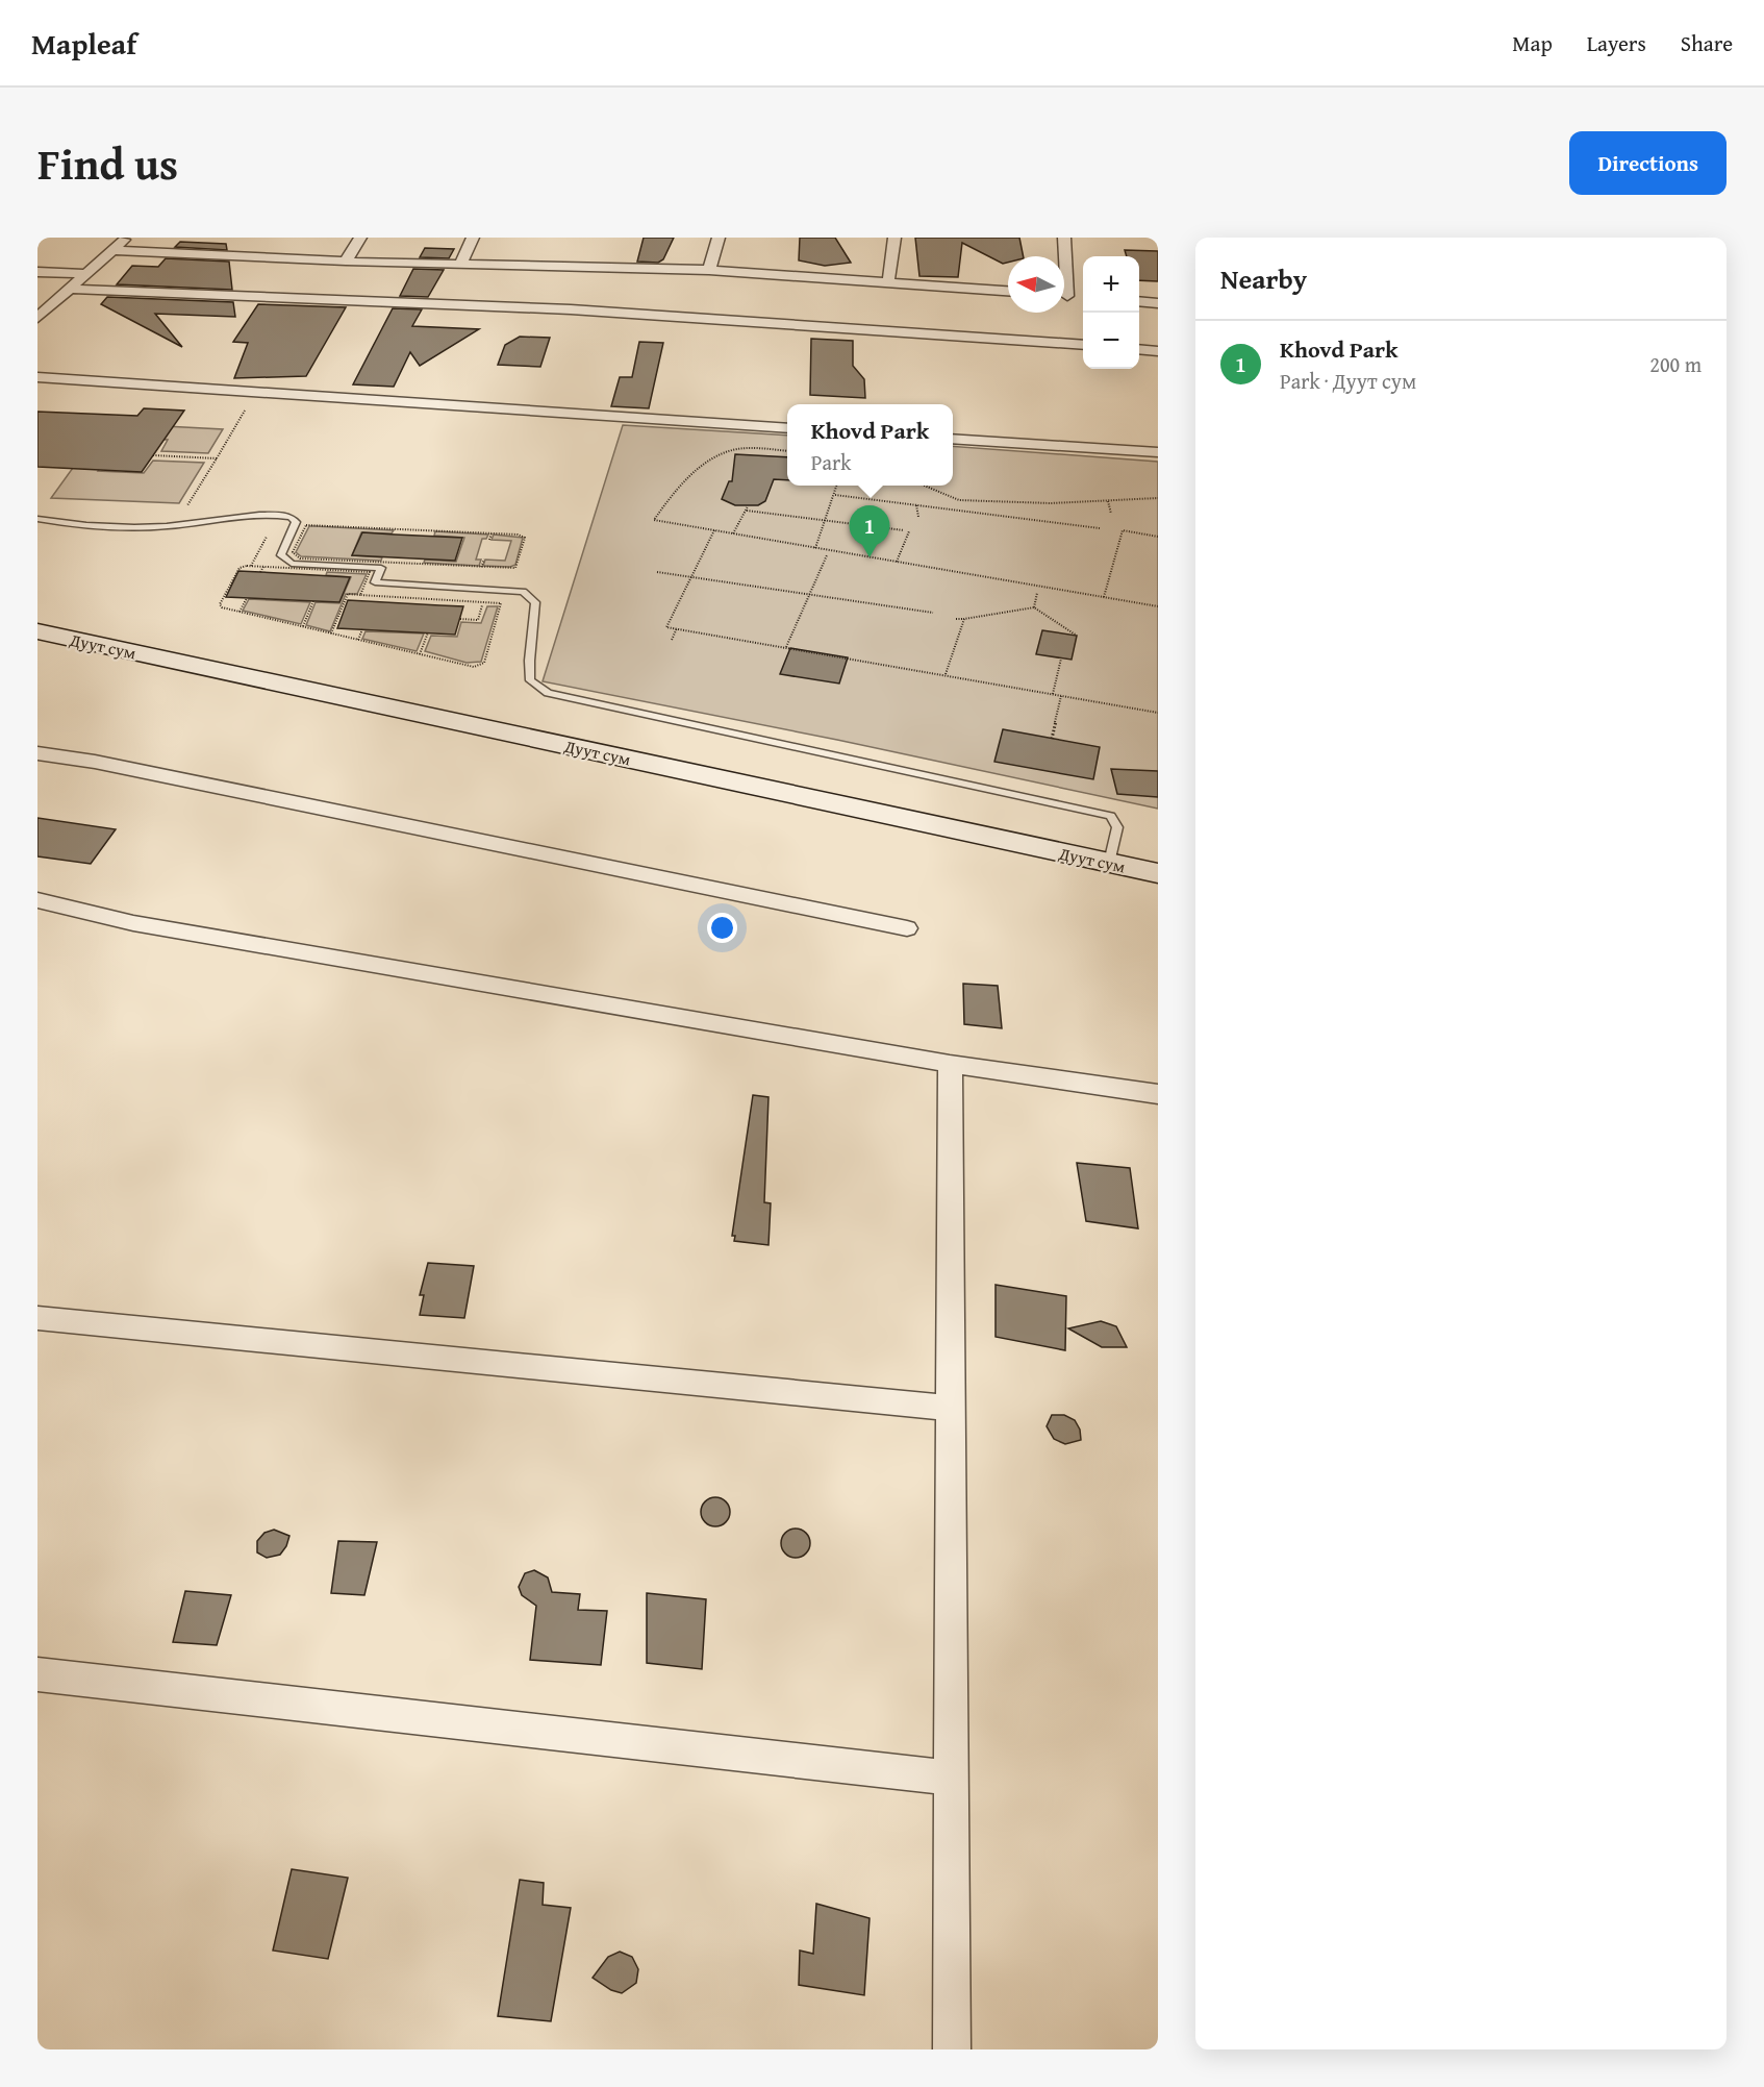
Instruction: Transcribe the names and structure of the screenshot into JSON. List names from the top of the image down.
{
  "streets": {
    "main road": ["Дуут сум"]
  },
  "north": "left",
  "page": {
    "header": "Mapleaf",
    "nav": ["Map", "Layers", "Share"],
    "title": "Find us",
    "buttons": "Directions",
    "heading": "Nearby",
    "map_buttons": ["+", "−"],
    "list": [
      {
        "mark": "1",
        "name": "Khovd Park",
        "note": "Park · Дуут сум",
        "value": "200 m"
      }
    ],
    "popup": ["Khovd Park", "Park"],
    "pins": "1"
  }
}
